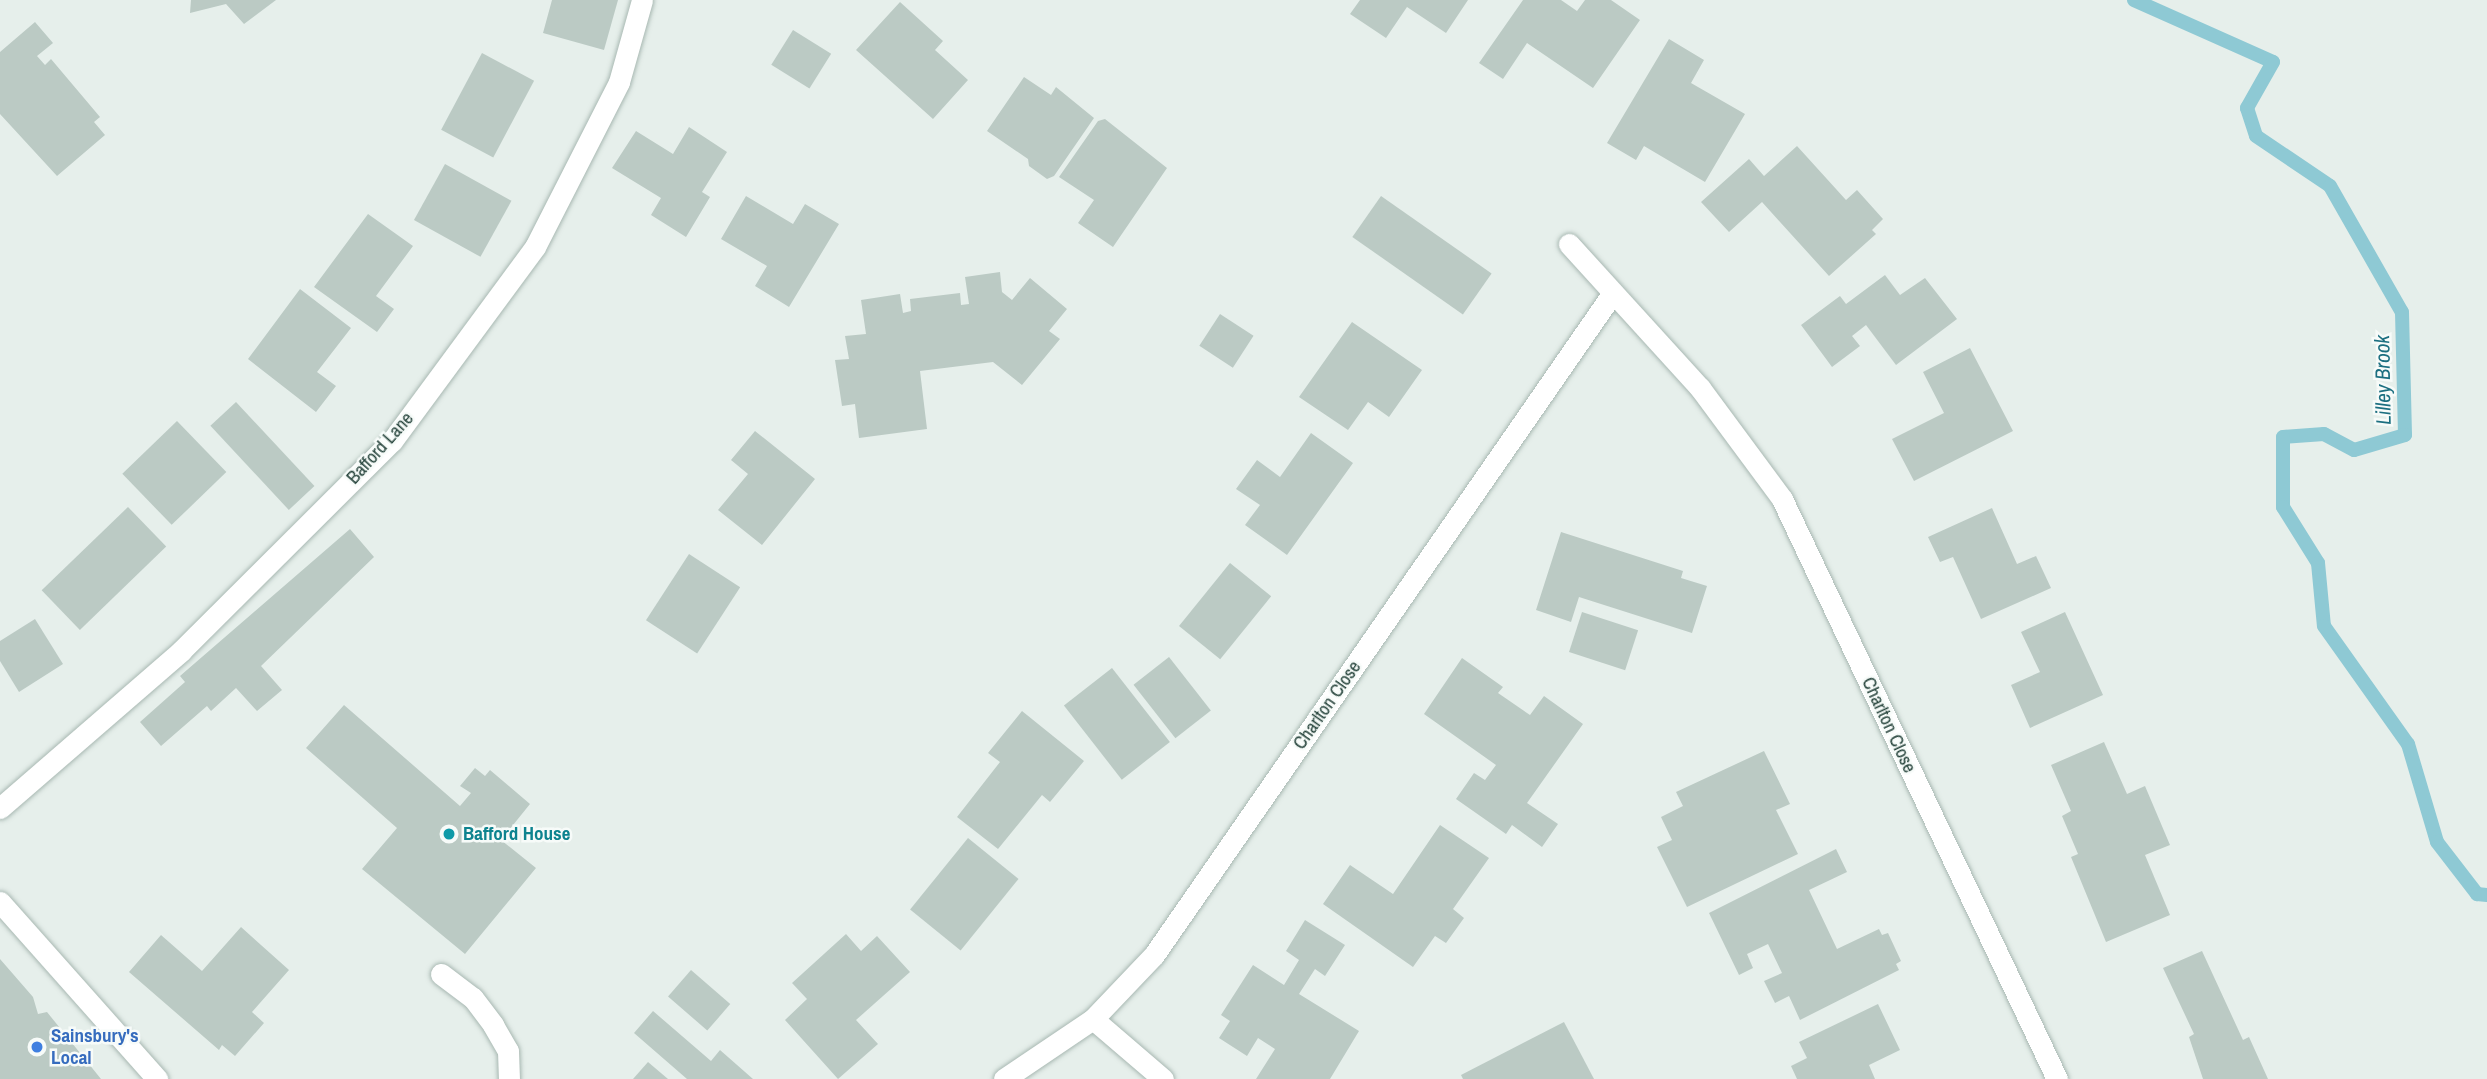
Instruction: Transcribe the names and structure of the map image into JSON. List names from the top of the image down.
{
  "streets": {
    "street": ["Bafford Lane", "Charlton Close"]
  },
  "water": ["Lilley Brook"],
  "places": ["Bafford House", "Sainsbury's Local"]
}
